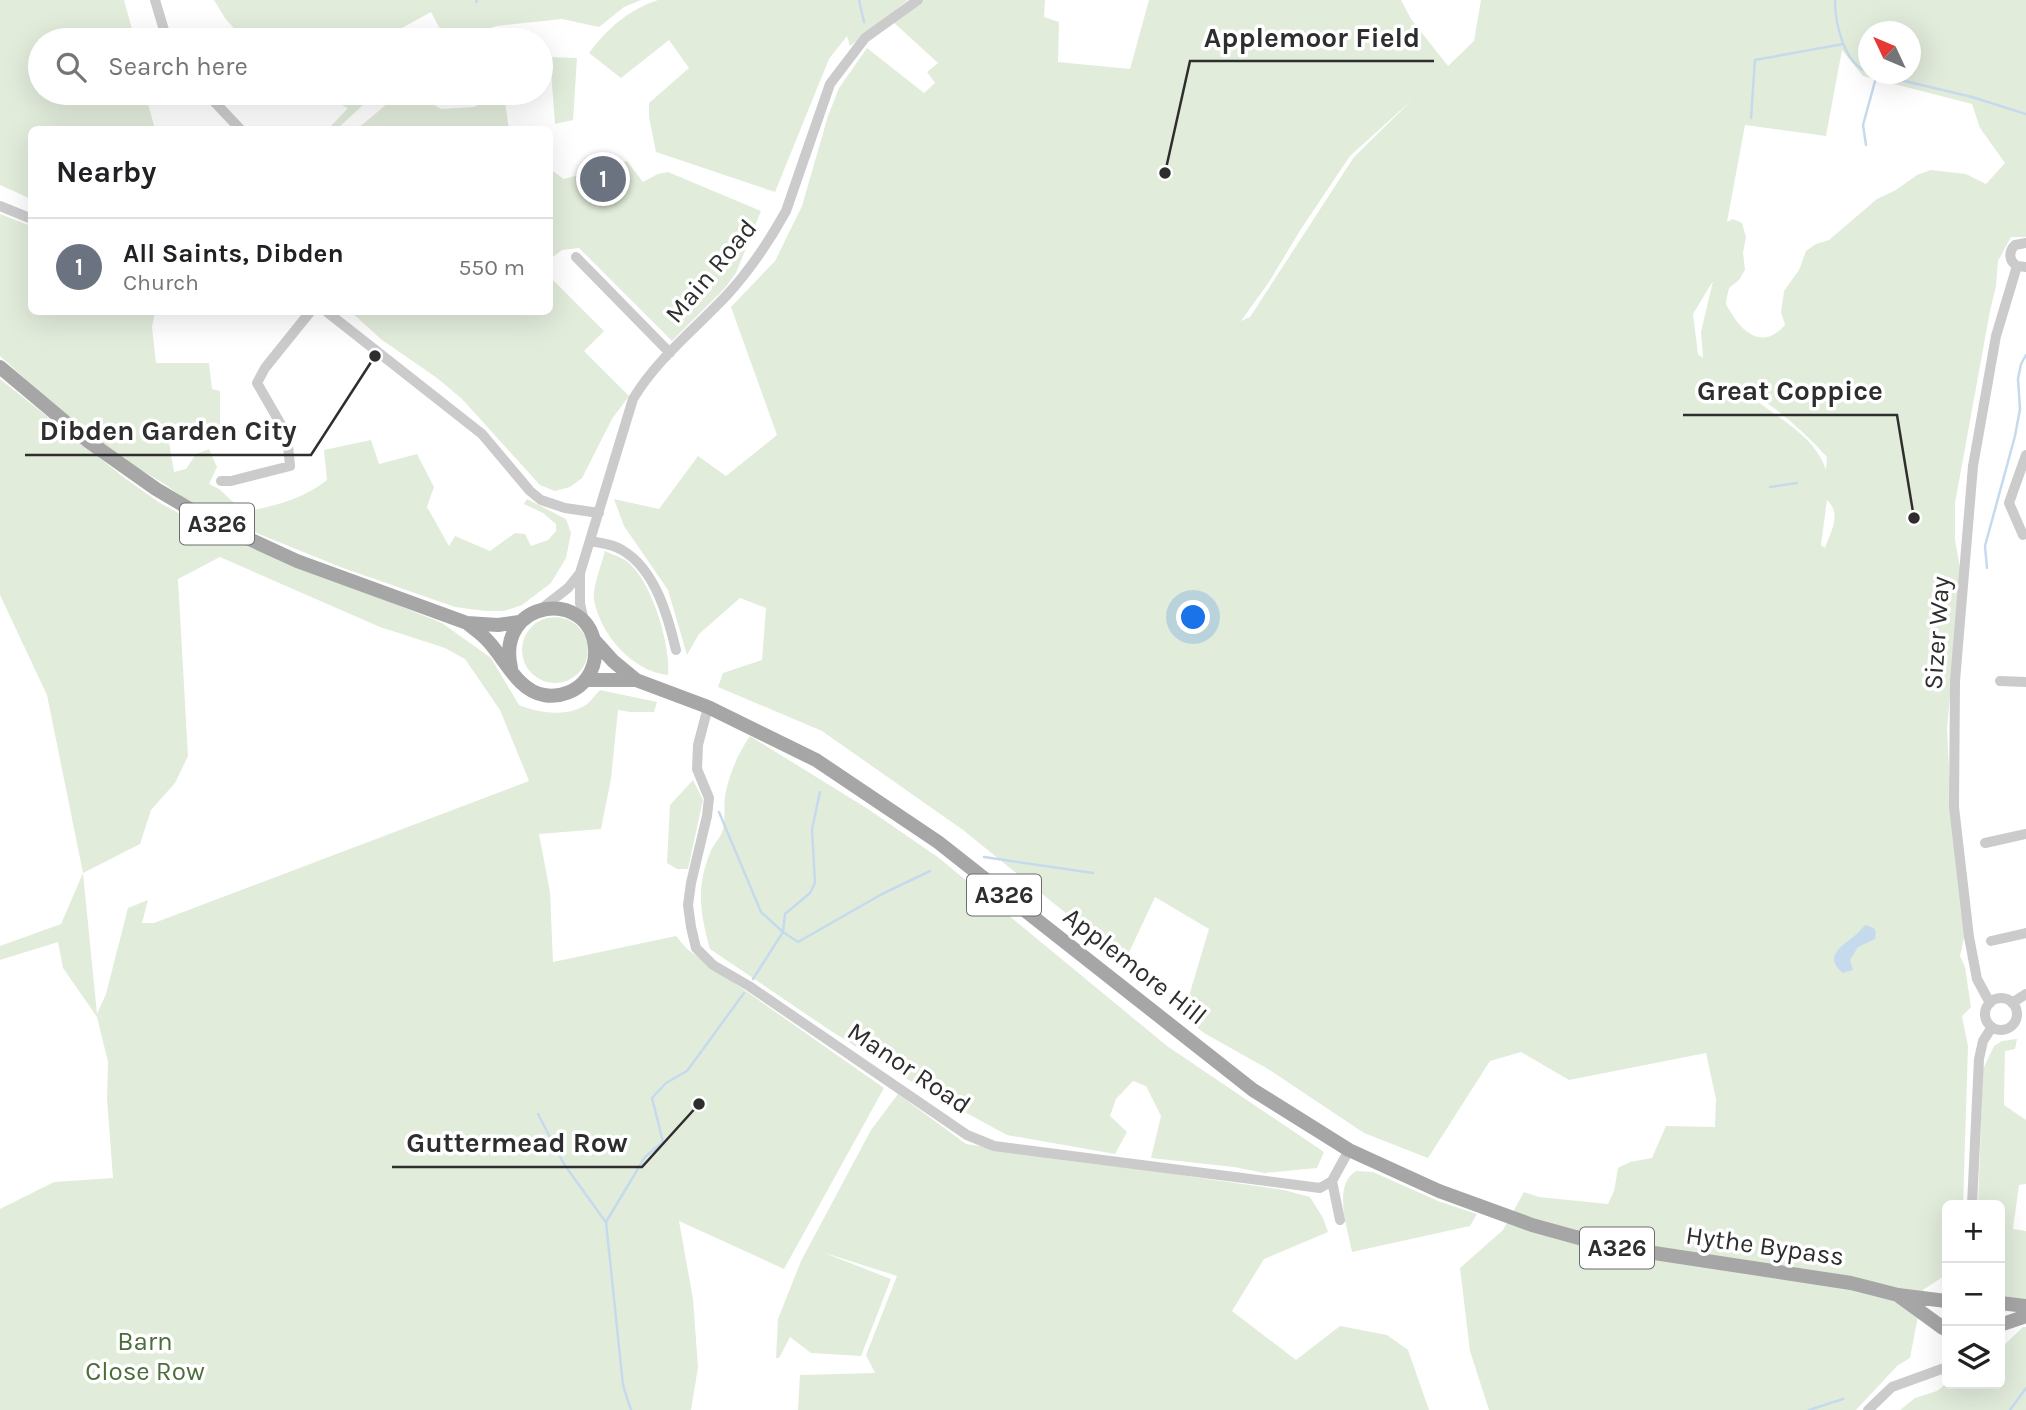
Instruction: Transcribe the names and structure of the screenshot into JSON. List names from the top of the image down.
{
  "streets": {
    "main road": ["A326", "Applemore Hill", "Hythe Bypass"],
    "street": ["Main Road", "Sizer Way", "Manor Road"]
  },
  "crossings": [
    ["Main Road", "A326"],
    ["Main Road", "Applemore Hill"],
    ["A326", "Applemore Hill"],
    ["Applemore Hill", "Manor Road"],
    ["Applemore Hill", "Hythe Bypass"]
  ],
  "parks": ["Barn Close Row"],
  "places": [
    "Applemoor Field",
    "Dibden Garden City",
    "Great Coppice",
    "Guttermead Row"
  ],
  "north": "top left",
  "page": {
    "search": "Search here",
    "heading": "Nearby",
    "pins": "1",
    "list": [
      {
        "mark": "1",
        "name": "All Saints, Dibden",
        "note": "Church",
        "value": "550 m"
      }
    ],
    "map_buttons": ["+", "−"]
  }
}
